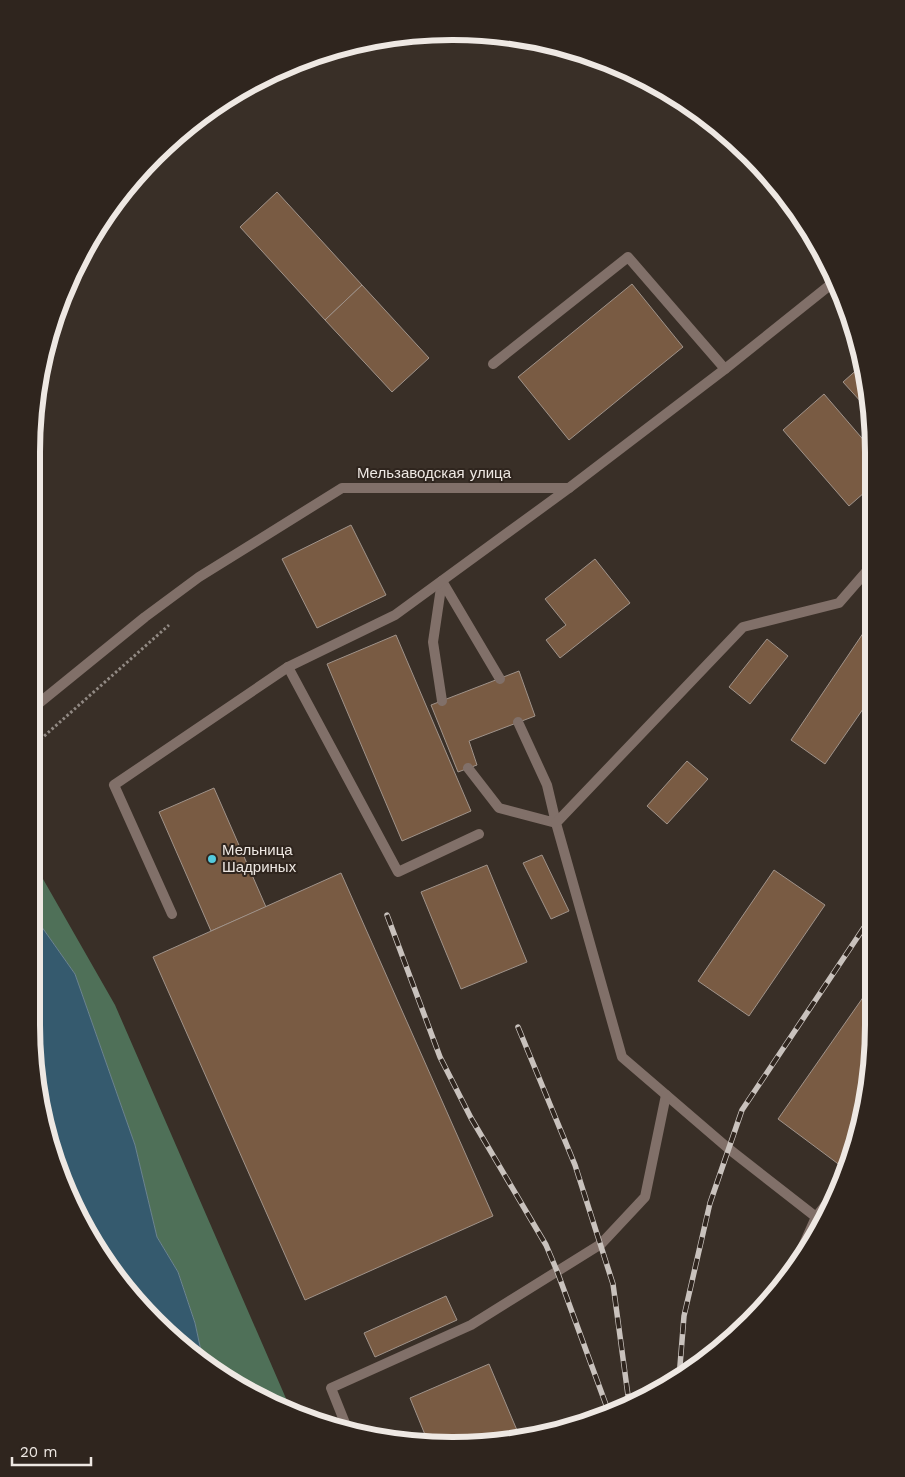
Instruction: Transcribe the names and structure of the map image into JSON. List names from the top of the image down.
{
  "streets": {
    "street": ["Мельзаводская улица"]
  },
  "places": ["Мельница Шадриных"],
  "scale_bar": "20 m"
}
